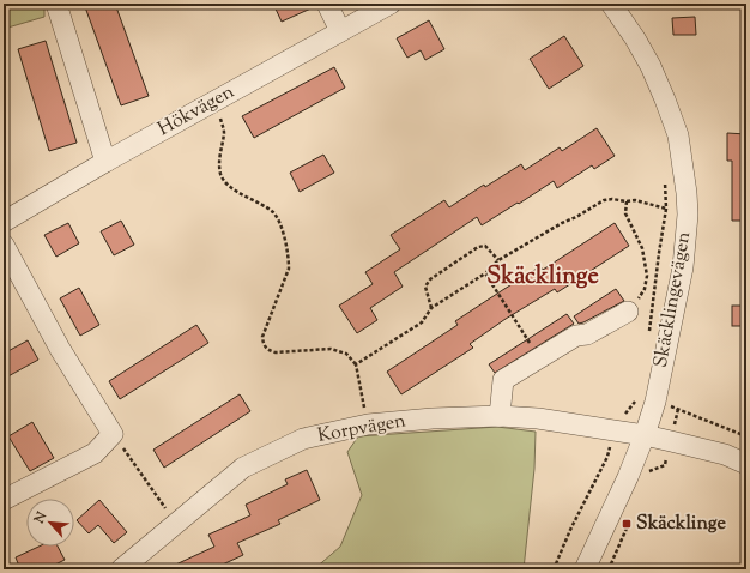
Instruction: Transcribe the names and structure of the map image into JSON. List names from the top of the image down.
{
  "streets": {
    "street": ["Hökvägen", "Skäcklingevägen", "Korpvägen"]
  },
  "crossings": [
    ["Skäcklingevägen", "Korpvägen"]
  ],
  "districts": ["Skäcklinge"],
  "places": {
    "transit": ["Skäcklinge"]
  },
  "north": "top left"
}
